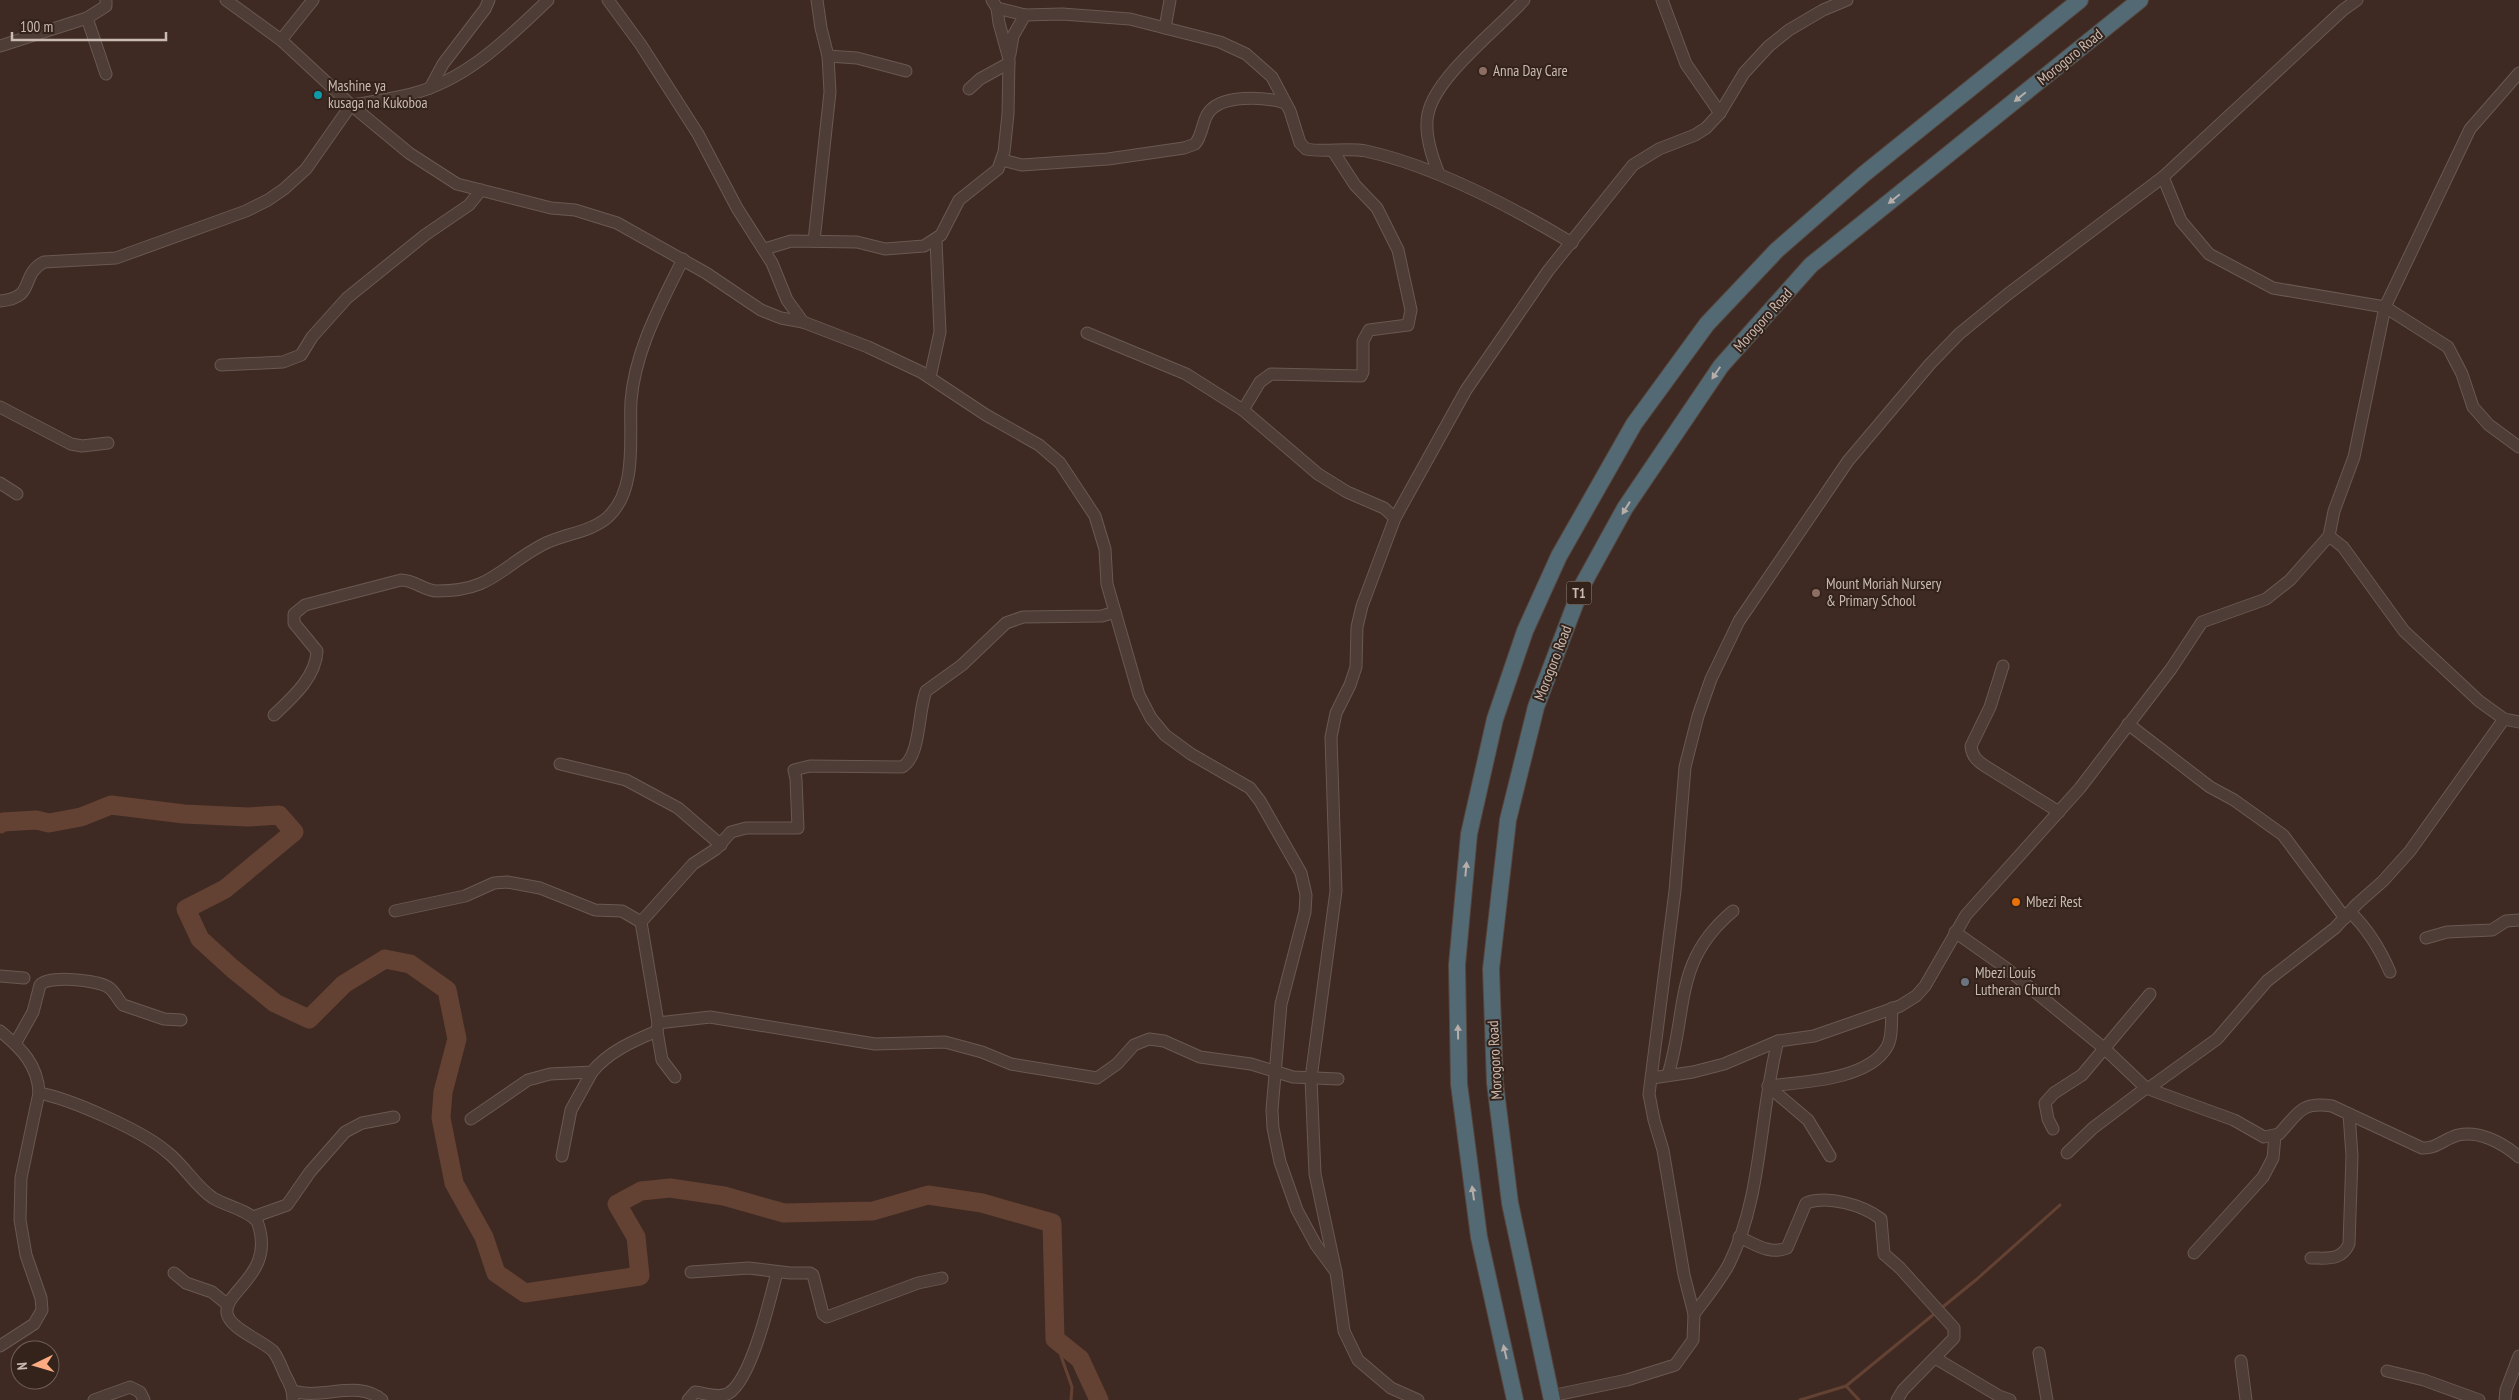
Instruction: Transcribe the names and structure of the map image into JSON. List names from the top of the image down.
{
  "streets": {
    "highway": ["Morogoro Road", "T1"]
  },
  "places": [
    "Anna Day Care",
    "Mashine ya kusaga na Kukoboa",
    "Mount Moriah Nursery & Primary School",
    "Mbezi Rest",
    "Mbezi Louis Lutheran Church"
  ],
  "scale_bar": "100 m",
  "north": "left"
}
